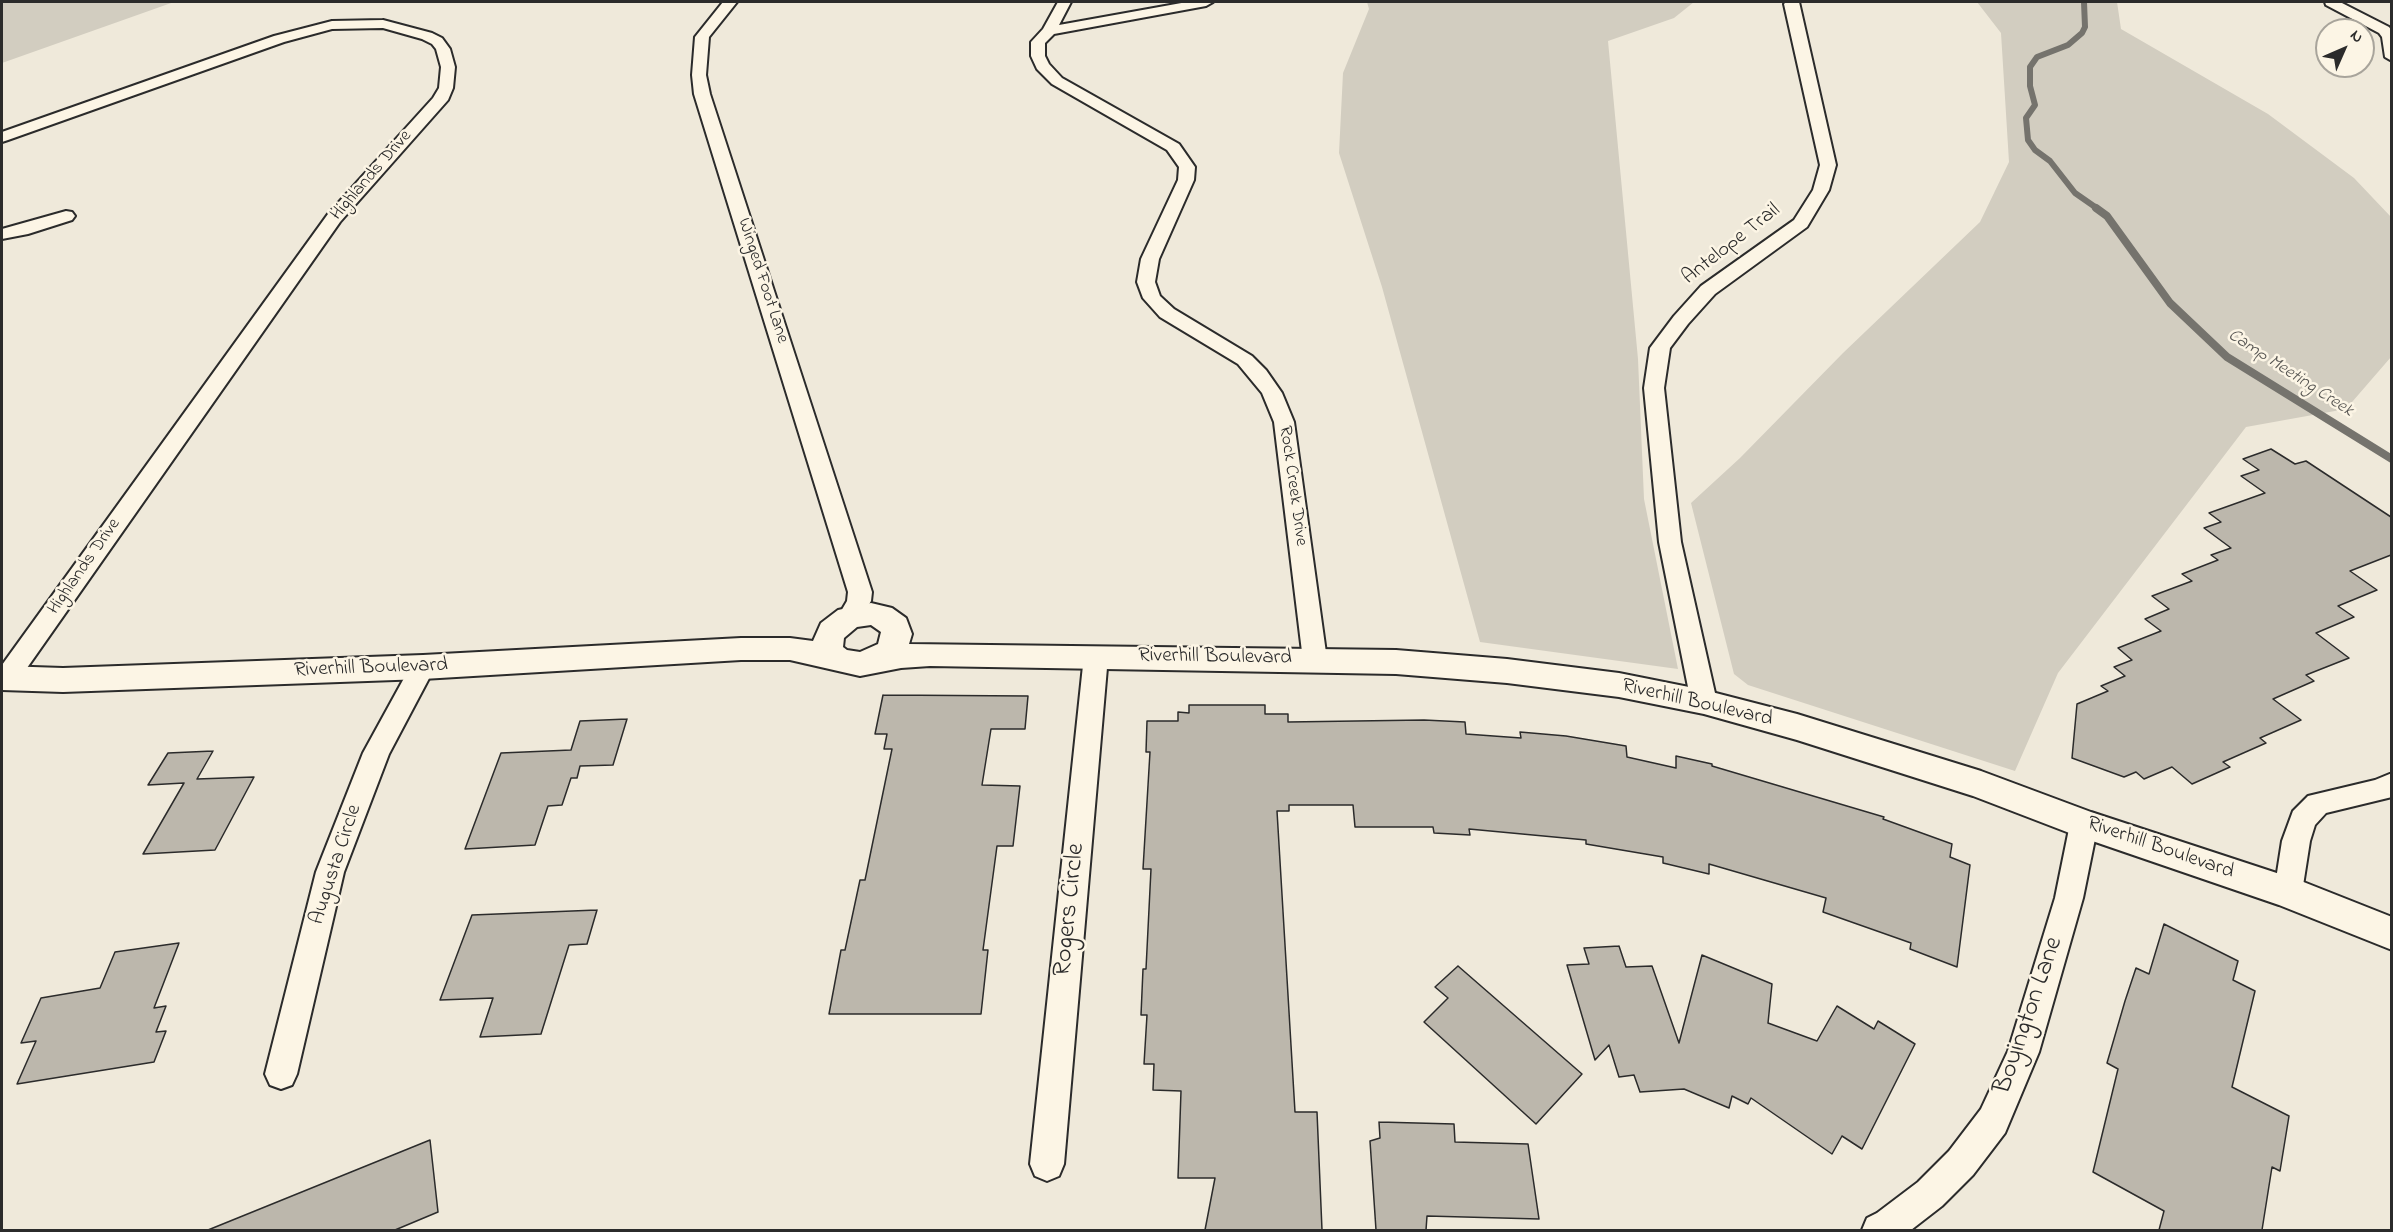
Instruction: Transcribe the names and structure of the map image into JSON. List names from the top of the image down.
{
  "streets": {
    "street": [
      "Highlands Drive",
      "Antelope Trail",
      "Winged Foot Lane",
      "Rock Creek Drive",
      "Riverhill Boulevard",
      "Augusta Circle",
      "Rogers Circle",
      "Boyington Lane"
    ]
  },
  "crossings": [
    ["Highlands Drive", "Riverhill Boulevard"],
    ["Antelope Trail", "Riverhill Boulevard"],
    ["Winged Foot Lane", "Riverhill Boulevard"],
    ["Rock Creek Drive", "Riverhill Boulevard"],
    ["Riverhill Boulevard", "Augusta Circle"],
    ["Riverhill Boulevard", "Rogers Circle"],
    ["Riverhill Boulevard", "Boyington Lane"]
  ],
  "water": ["Camp Meeting Creek"],
  "north": "top right"
}
